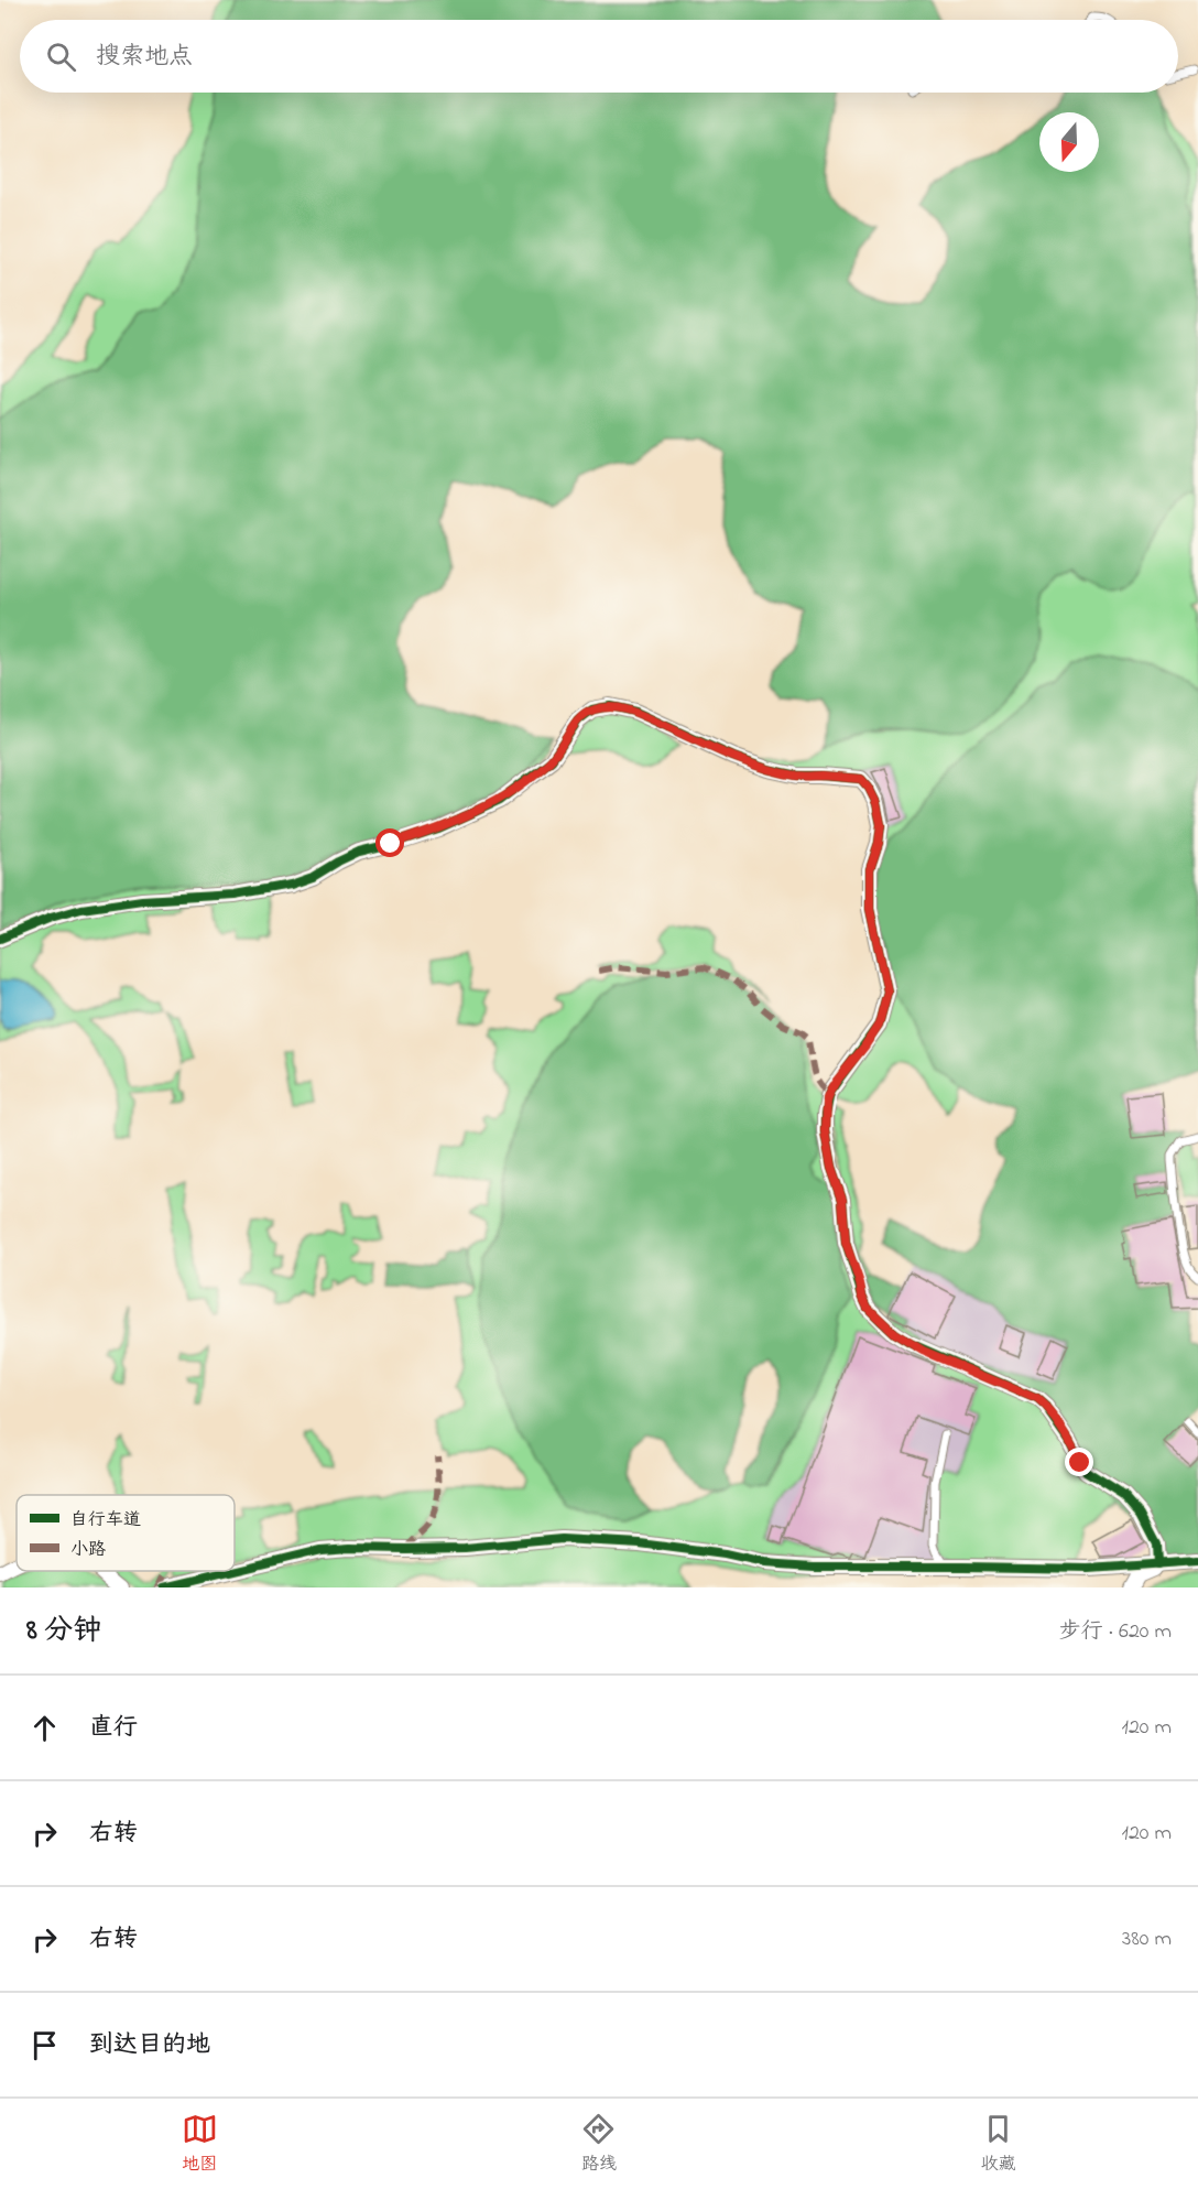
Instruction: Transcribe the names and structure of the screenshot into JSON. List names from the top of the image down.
{
  "legend": ["自行车道", "小路"],
  "north": "bottom",
  "page": {
    "search": "搜索地点",
    "heading": ["8 分钟", "步行 · 620 m"],
    "list": [
      ["直行", "120 m"],
      ["右转", "120 m"],
      ["右转", "380 m"],
      "到达目的地"
    ],
    "nav": ["地图", "路线", "收藏"]
  }
}
